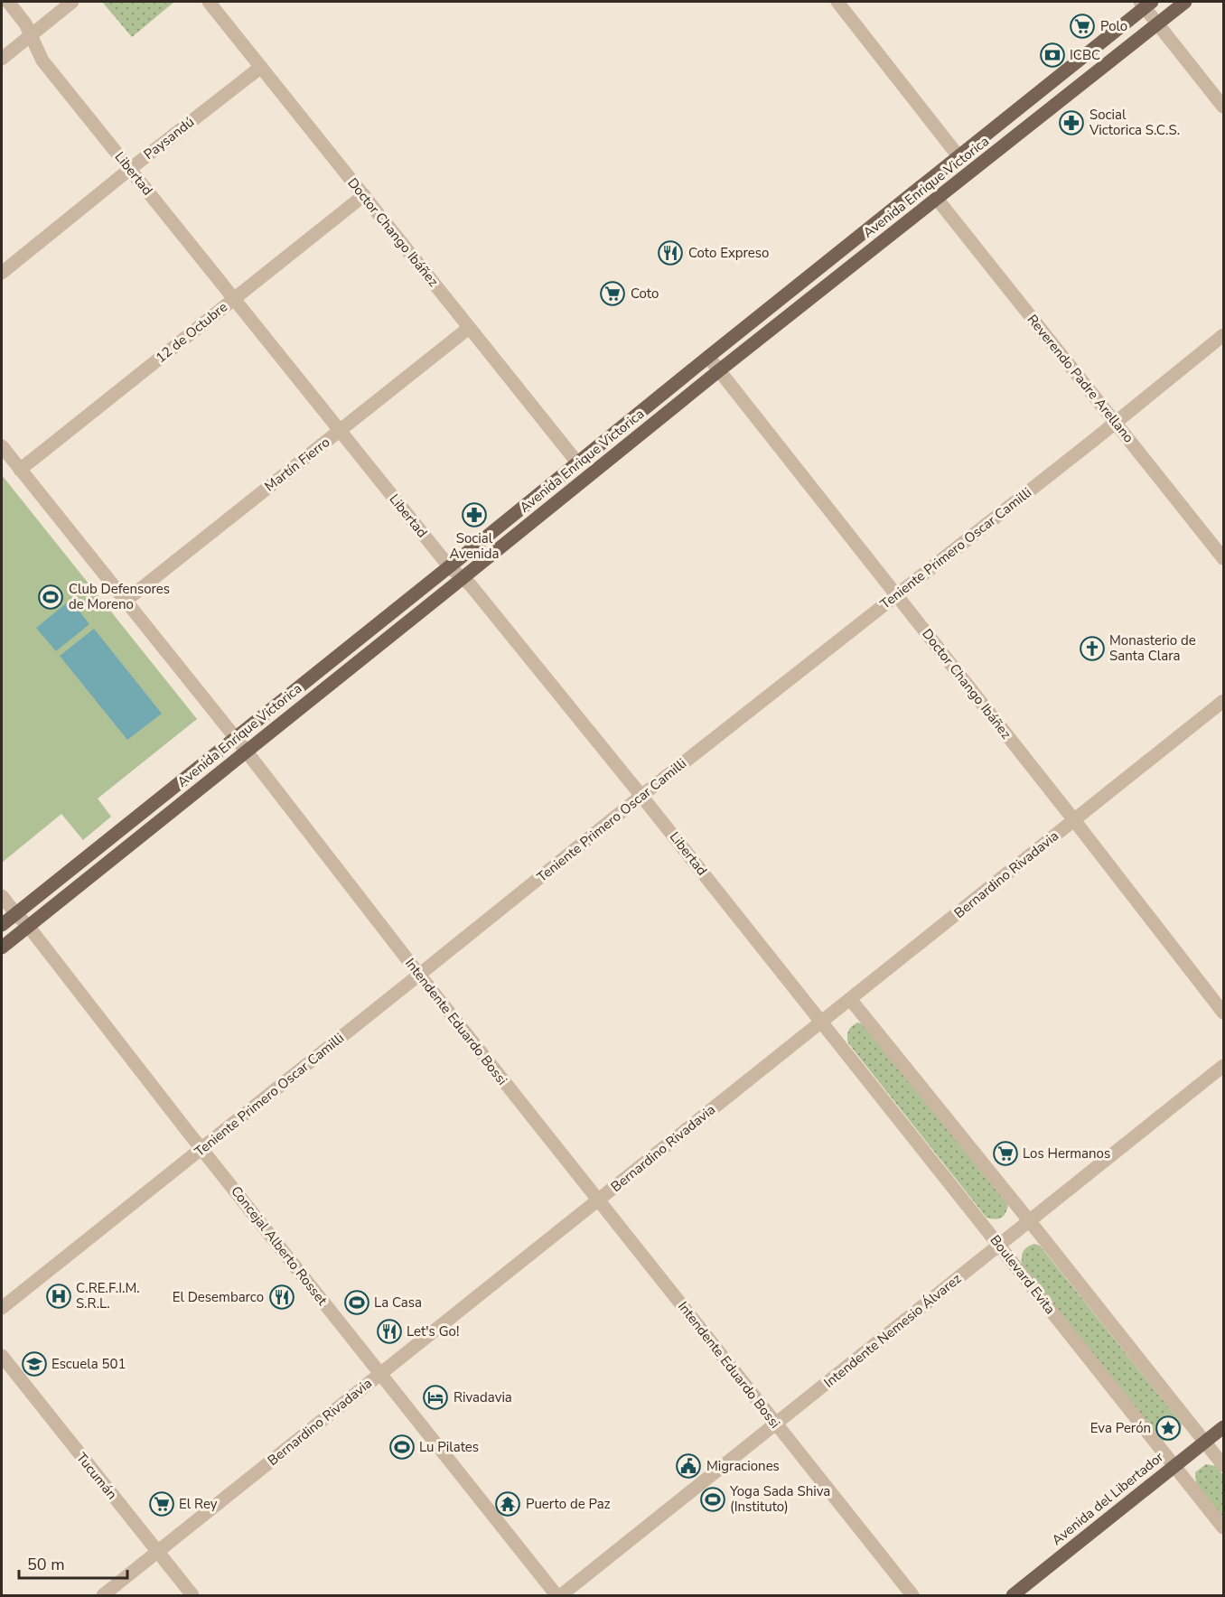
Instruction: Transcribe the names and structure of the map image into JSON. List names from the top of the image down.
{
  "streets": {
    "main road": ["Avenida Enrique Victorica", "Avenida del Libertador"],
    "street": [
      "Paysandú",
      "Libertad",
      "Doctor Chango Ibáñez",
      "12 de Octubre",
      "Reverendo Padre Arellano",
      "Martín Fierro",
      "Teniente Primero Oscar Camilli",
      "Bernardino Rivadavia",
      "Intendente Eduardo Bossi",
      "Concejal Alberto Rosset",
      "Boulevard Evita",
      "Intendente Nemesio Álvarez",
      "Tucumán"
    ]
  },
  "crossings": [
    ["Paysandú", "Libertad"],
    ["Paysandú", "Doctor Chango Ibáñez"],
    ["Libertad", "Avenida Enrique Victorica"],
    ["Libertad", "12 de Octubre"],
    ["Libertad", "Martín Fierro"],
    ["Libertad", "Teniente Primero Oscar Camilli"],
    ["Libertad", "Bernardino Rivadavia"],
    ["Libertad", "Boulevard Evita"],
    ["Avenida Enrique Victorica", "Doctor Chango Ibáñez"],
    ["Avenida Enrique Victorica", "Reverendo Padre Arellano"],
    ["Avenida Enrique Victorica", "Intendente Eduardo Bossi"],
    ["Avenida Enrique Victorica", "Concejal Alberto Rosset"],
    ["Doctor Chango Ibáñez", "12 de Octubre"],
    ["Doctor Chango Ibáñez", "Martín Fierro"],
    ["Doctor Chango Ibáñez", "Teniente Primero Oscar Camilli"],
    ["Doctor Chango Ibáñez", "Bernardino Rivadavia"],
    ["12 de Octubre", "Intendente Eduardo Bossi"],
    ["Reverendo Padre Arellano", "Teniente Primero Oscar Camilli"],
    ["Martín Fierro", "Intendente Eduardo Bossi"],
    ["Teniente Primero Oscar Camilli", "Intendente Eduardo Bossi"],
    ["Teniente Primero Oscar Camilli", "Concejal Alberto Rosset"],
    ["Bernardino Rivadavia", "Intendente Eduardo Bossi"],
    ["Bernardino Rivadavia", "Concejal Alberto Rosset"],
    ["Bernardino Rivadavia", "Boulevard Evita"],
    ["Bernardino Rivadavia", "Tucumán"],
    ["Intendente Eduardo Bossi", "Intendente Nemesio Álvarez"],
    ["Boulevard Evita", "Intendente Nemesio Álvarez"],
    ["Boulevard Evita", "Avenida del Libertador"]
  ],
  "places": {
    "supermarket": [
      "Polo",
      "Coto",
      "Los Hermanos",
      "El Rey"
    ],
    "bank": ["ICBC"],
    "pharmacy": ["Social Victorica S.C.S.", "Social Avenida"],
    "restaurant": ["Coto Expreso", "El Desembarco", "Let's Go!"],
    "sports": [
      "Club Defensores de Moreno",
      "La Casa",
      "Lu Pilates",
      "Yoga Sada Shiva (Instituto)"
    ],
    "church": ["Monasterio de Santa Clara"],
    "hospital": ["C.RE.F.I.M. S.R.L."],
    "school or university": ["Escuela 501"],
    "hotel": ["Rivadavia"],
    "place": ["Eva Perón"],
    "public building": ["Migraciones"],
    "temple": ["Puerto de Paz"]
  },
  "scale_bar": "50 m"
}
